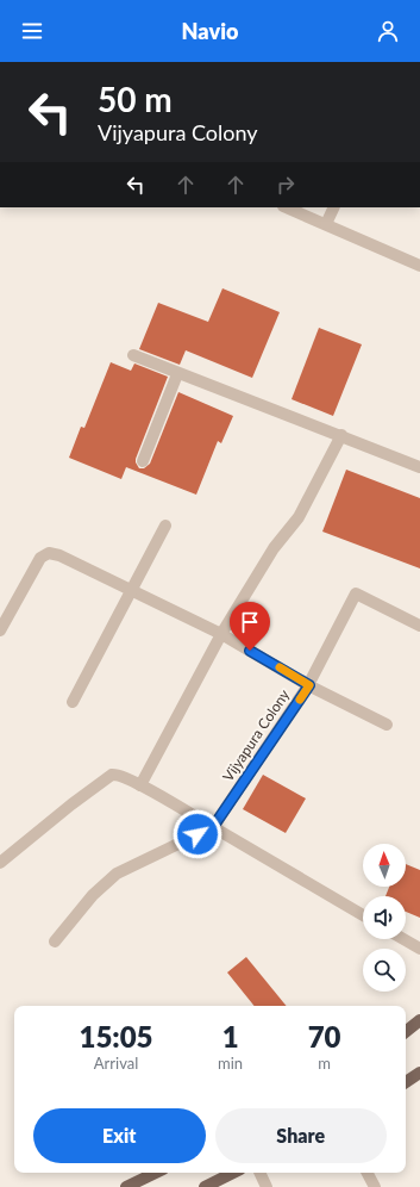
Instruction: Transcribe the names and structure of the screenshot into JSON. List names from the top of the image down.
{
  "streets": {
    "street": ["Vijyapura Colony"]
  },
  "north": "top",
  "page": {
    "header": "Navio",
    "turn": ["50 m", "Vijyapura Colony"],
    "eta": [
      "15:05",
      "Arrival",
      "1",
      "min",
      "70",
      "m"
    ],
    "buttons": ["Exit", "Share"]
  }
}
